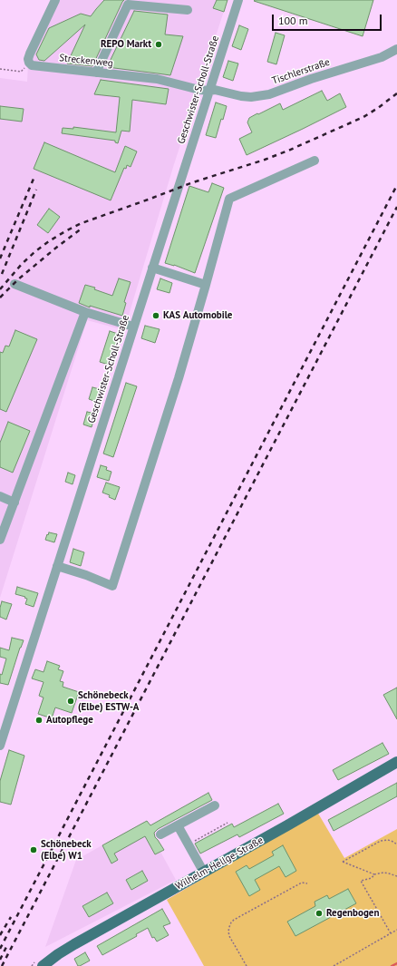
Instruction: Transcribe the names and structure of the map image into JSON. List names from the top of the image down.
{
  "streets": {
    "main road": ["Wilhelm-Hellge-Straße"],
    "street": ["Streckenweg", "Tischlerstraße", "Geschwister-Scholl-Straße"]
  },
  "crossings": [
    ["Streckenweg", "Tischlerstraße"],
    ["Streckenweg", "Geschwister-Scholl-Straße"],
    ["Tischlerstraße", "Geschwister-Scholl-Straße"]
  ],
  "places": [
    "REPO Markt",
    "KAS Automobile",
    "Schönebeck (Elbe) ESTW-A",
    "Autopflege",
    "Schönebeck (Elbe) W1",
    "Regenbogen"
  ],
  "scale_bar": "100 m"
}
